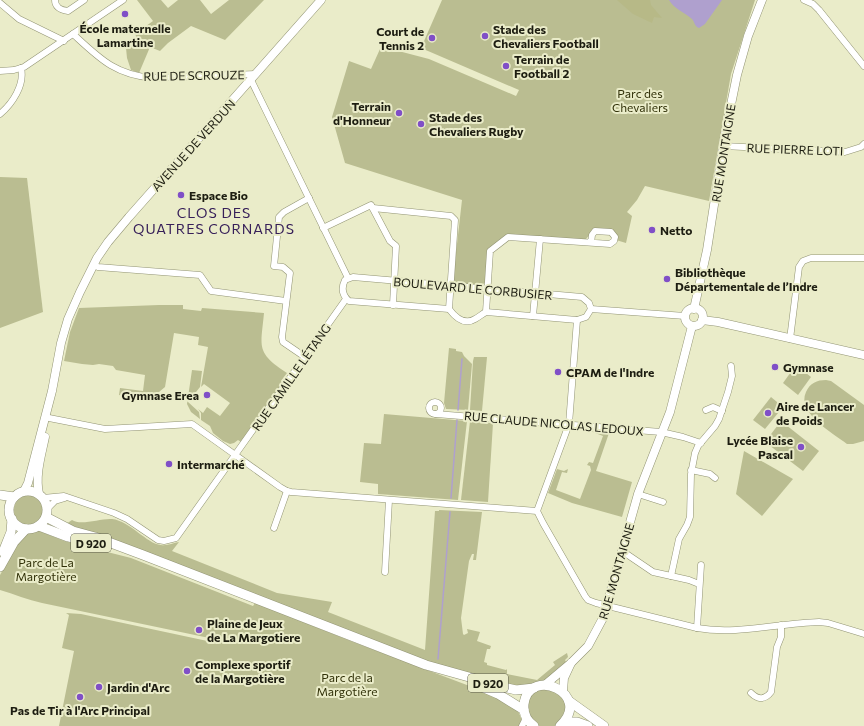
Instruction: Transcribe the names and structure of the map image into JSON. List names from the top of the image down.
{
  "streets": {
    "main road": ["D 920"],
    "street": [
      "RUE DE SCROUZE",
      "AVENUE DE VERDUN",
      "RUE PIERRE LOTI",
      "RUE MONTAIGNE",
      "BOULEVARD LE CORBUSIER",
      "RUE CAMILLE LÉTANG",
      "RUE CLAUDE NICOLAS LEDOUX"
    ]
  },
  "crossings": [
    ["RUE DE SCROUZE", "AVENUE DE VERDUN"],
    ["AVENUE DE VERDUN", "D 920"],
    ["RUE PIERRE LOTI", "RUE MONTAIGNE"],
    ["RUE MONTAIGNE", "RUE CLAUDE NICOLAS LEDOUX"],
    ["BOULEVARD LE CORBUSIER", "RUE CAMILLE LÉTANG"]
  ],
  "districts": ["CLOS DES QUATRES CORNARDS"],
  "parks": ["Parc des Chevaliers", "Parc de La Margotière", "Parc de la Margotière"],
  "places": [
    "École maternelle Lamartine",
    "Stade des Chevaliers Football",
    "Court de Tennis 2",
    "Terrain de Football 2",
    "Terrain d'Honneur",
    "Stade des Chevaliers Rugby",
    "Espace Bio",
    "Netto",
    "Bibliothèque Départementale de l’Indre",
    "Gymnase",
    "CPAM de l'Indre",
    "Gymnase Erea",
    "Aire de Lancer de Poids",
    "Lycée Blaise Pascal",
    "Intermarché",
    "Plaine de Jeux de La Margotiere",
    "Complexe sportif de la Margotière",
    "Jardin d'Arc",
    "Pas de Tir à l'Arc Principal"
  ]
}
